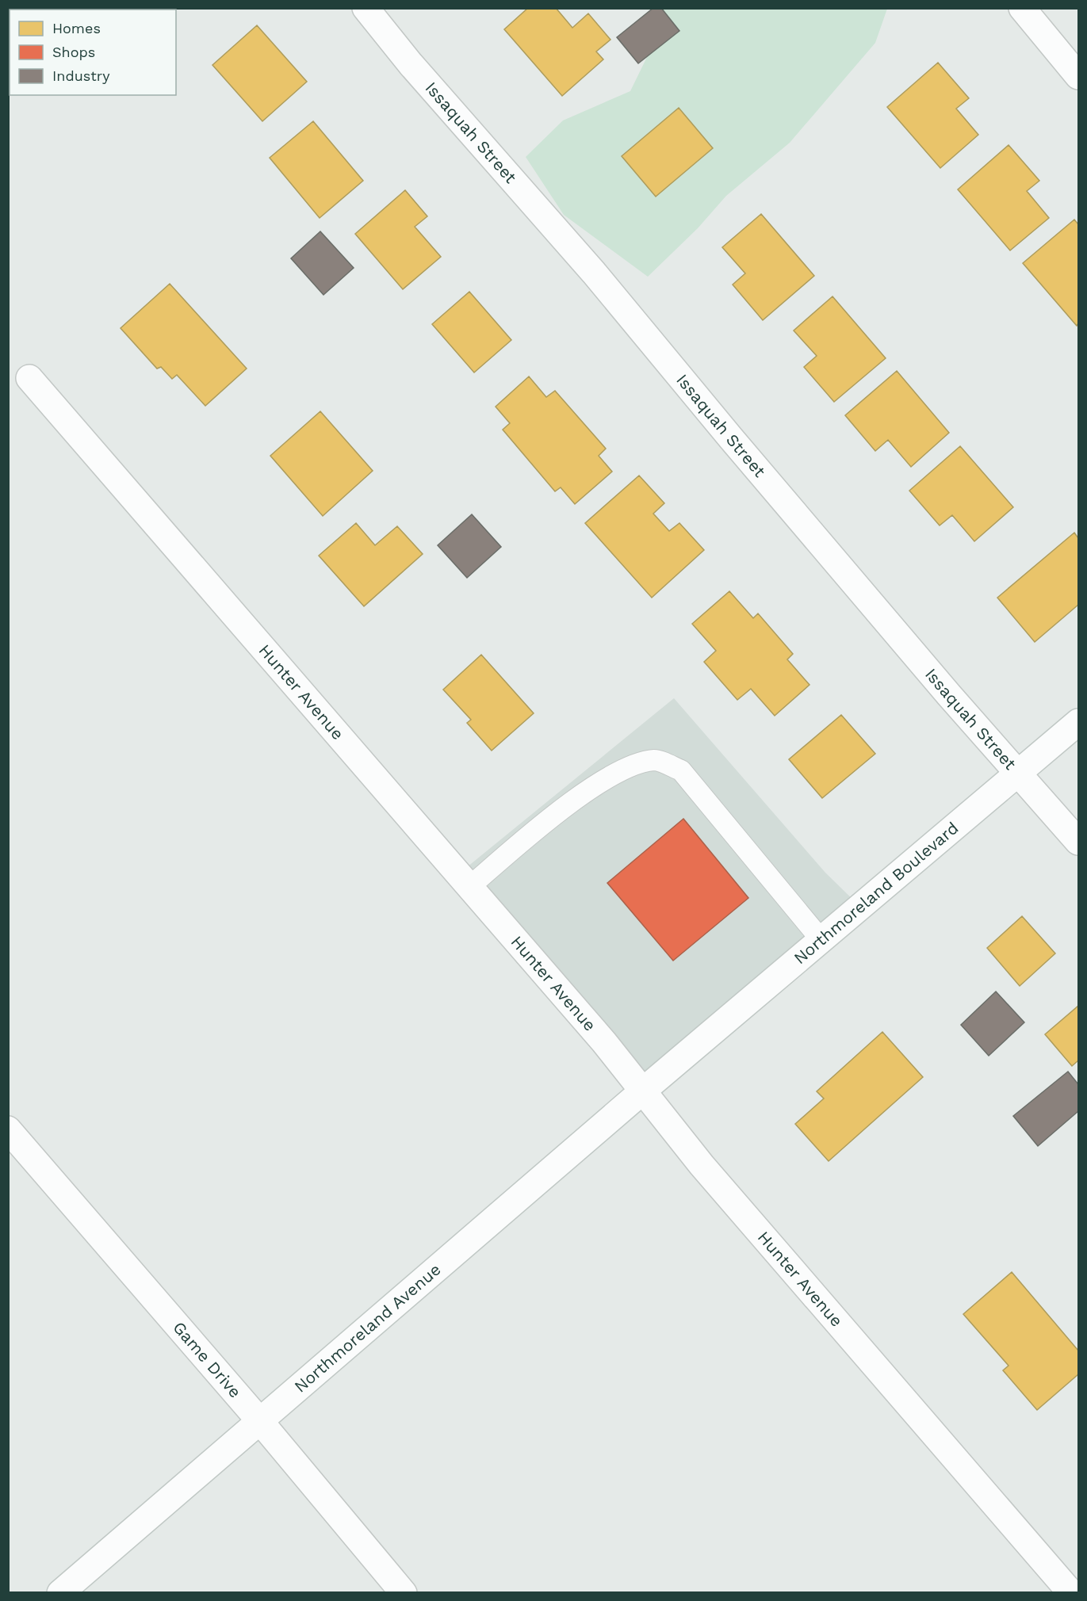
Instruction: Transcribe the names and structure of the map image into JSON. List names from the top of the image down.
{
  "streets": {
    "street": [
      "Issaquah Street",
      "Hunter Avenue",
      "Northmoreland Boulevard",
      "Northmoreland Avenue",
      "Game Drive"
    ]
  },
  "crossings": [
    ["Issaquah Street", "Northmoreland Boulevard"],
    ["Hunter Avenue", "Northmoreland Avenue"],
    ["Northmoreland Boulevard", "Northmoreland Avenue"],
    ["Northmoreland Avenue", "Game Drive"]
  ],
  "legend": ["Homes", "Shops", "Industry"]
}
